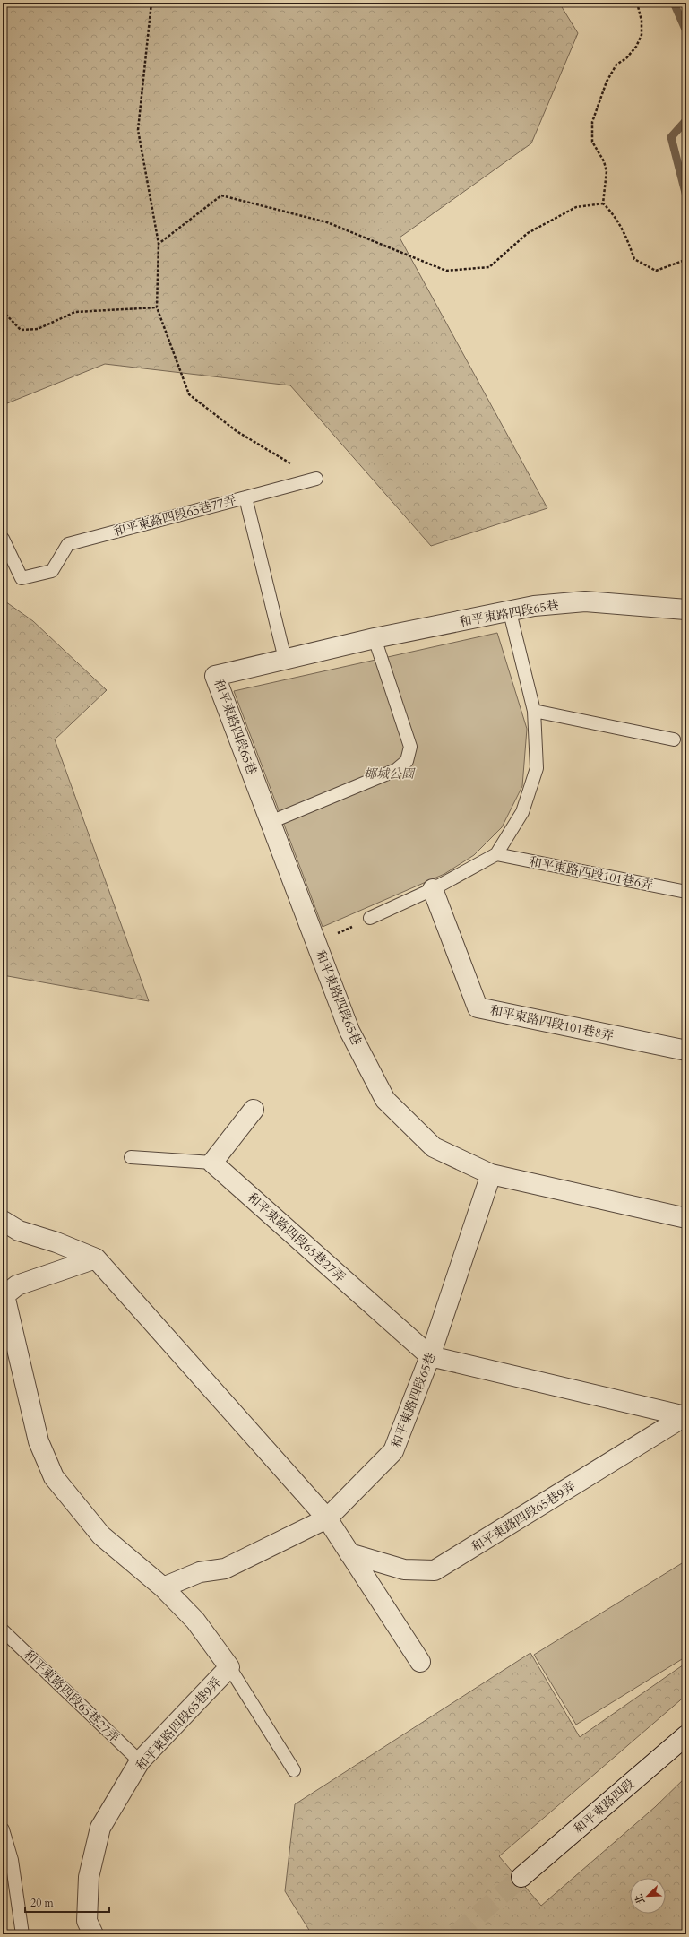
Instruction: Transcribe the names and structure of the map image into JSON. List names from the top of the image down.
{
  "streets": {
    "street": [
      "和平東路四段65巷",
      "和平東路四段101巷8弄",
      "和平東路四段65巷27弄",
      "和平東路四段65巷9弄",
      "和平東路四段"
    ],
    "lane": ["和平東路四段65巷77弄", "和平東路四段101巷6弄"]
  },
  "crossings": [
    ["和平東路四段65巷77弄", "和平東路四段65巷"],
    ["和平東路四段65巷", "和平東路四段65巷27弄"],
    ["和平東路四段65巷", "和平東路四段65巷9弄"],
    ["和平東路四段65巷27弄", "和平東路四段65巷9弄"]
  ],
  "parks": ["椰城公園"],
  "scale_bar": "20 m",
  "north": "bottom left"
}
